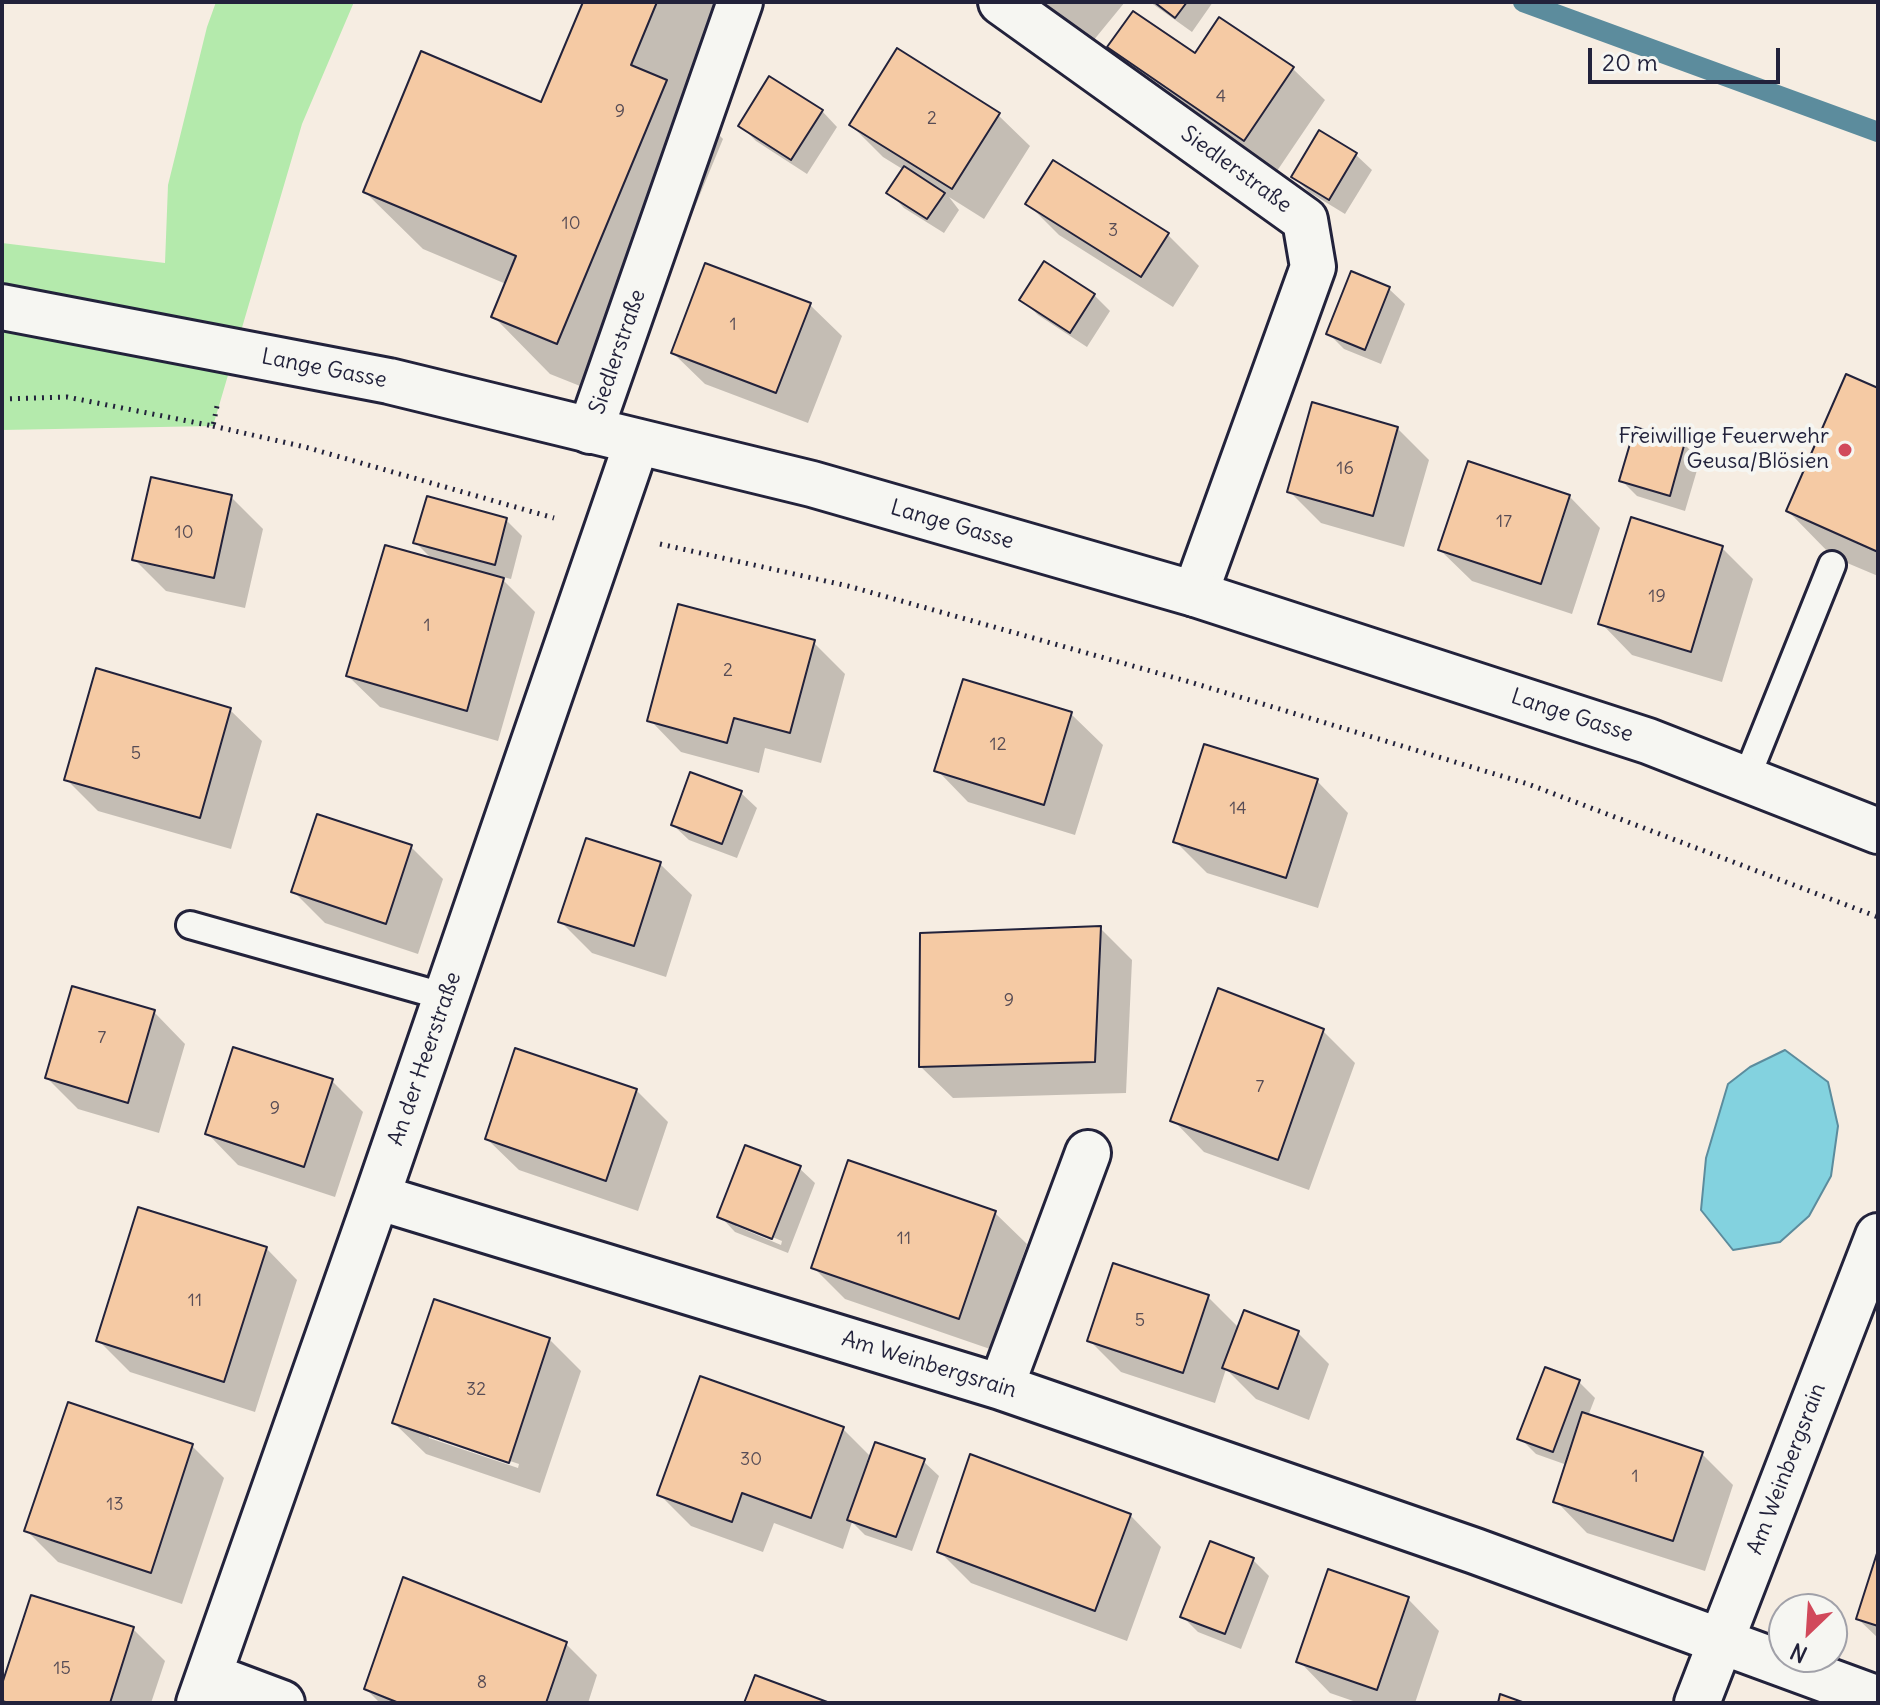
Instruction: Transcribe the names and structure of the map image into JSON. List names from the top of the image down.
{
  "streets": {
    "street": [
      "Siedlerstraße",
      "Lange Gasse",
      "An der Heerstraße",
      "Am Weinbergsrain"
    ]
  },
  "crossings": [
    ["Siedlerstraße", "Lange Gasse"],
    ["Lange Gasse", "An der Heerstraße"],
    ["An der Heerstraße", "Am Weinbergsrain"]
  ],
  "places": ["Freiwillige Feuerwehr Geusa/Blösien"],
  "house_numbers": [
    "4",
    "9",
    "2",
    "10",
    "3",
    "1",
    "16",
    "17",
    "10",
    "19",
    "1",
    "2",
    "12",
    "5",
    "14",
    "9",
    "7",
    "7",
    "9",
    "11",
    "11",
    "5",
    "32",
    "30",
    "1",
    "13",
    "15",
    "8"
  ],
  "scale_bar": "20 m",
  "north": "bottom left"
}
